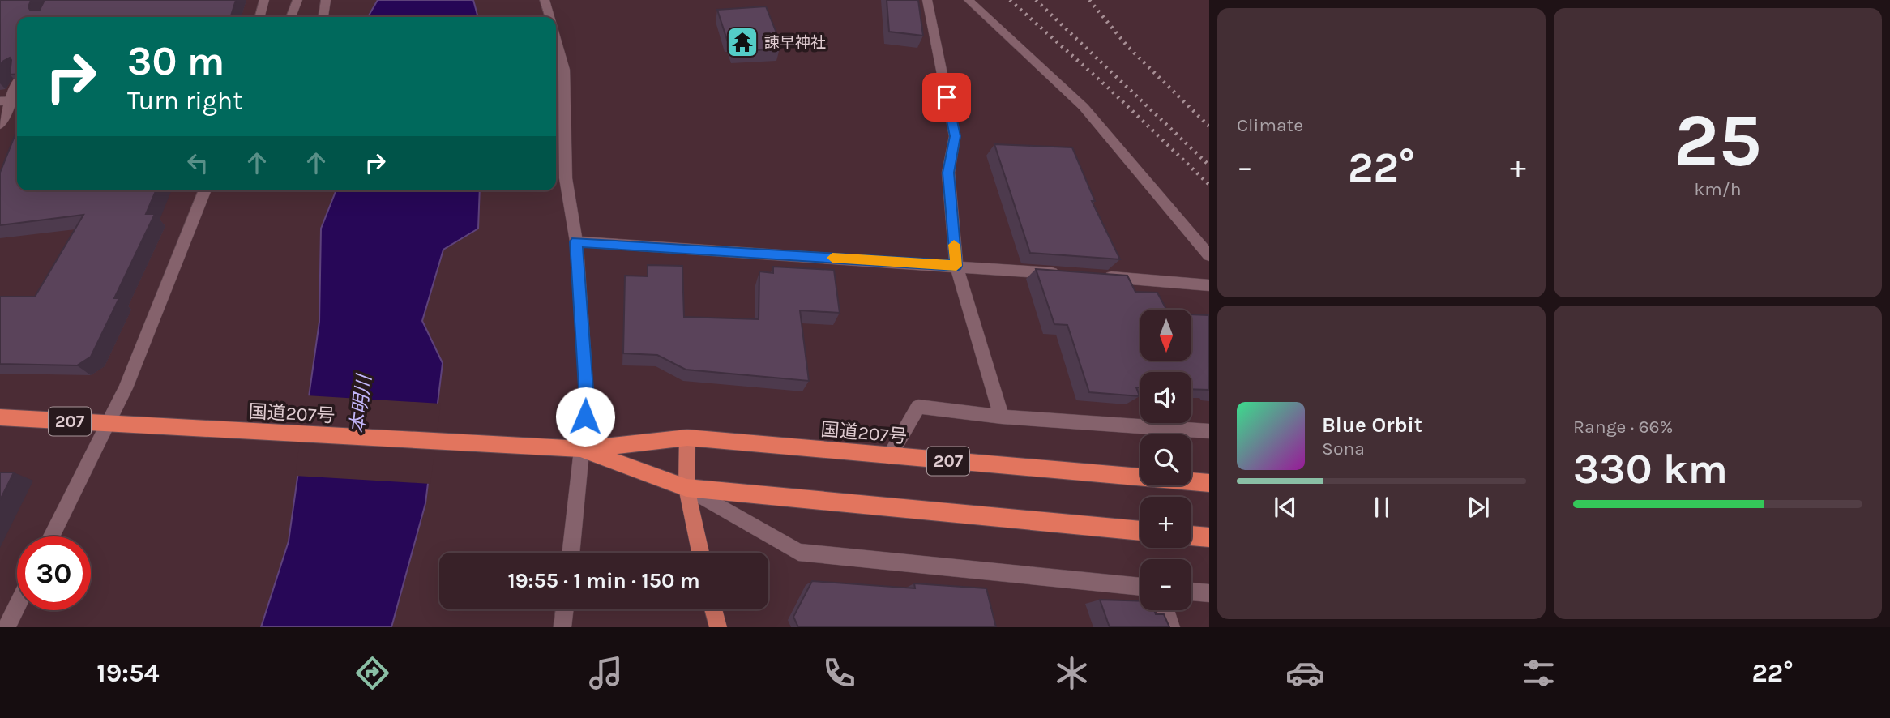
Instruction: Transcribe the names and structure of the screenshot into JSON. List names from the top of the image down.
{
  "streets": {
    "highway": ["国道207号", "207"]
  },
  "water": ["本明川"],
  "places": {
    "temple": ["諫早神社"]
  },
  "north": "bottom",
  "page": {
    "tile": [
      "Climate",
      ["25", "km/h"],
      ["Range · 66%", "330 km"]
    ],
    "turn": ["30 m", "Turn right"],
    "heat": ["−", "22°", "+"],
    "map_buttons": ["+", "−"],
    "song": ["Blue Orbit", "Sona"],
    "limit": "30",
    "trip": "19:55 · 1 min · 150 m",
    "tabs": ["19:54", "22°"]
  }
}
